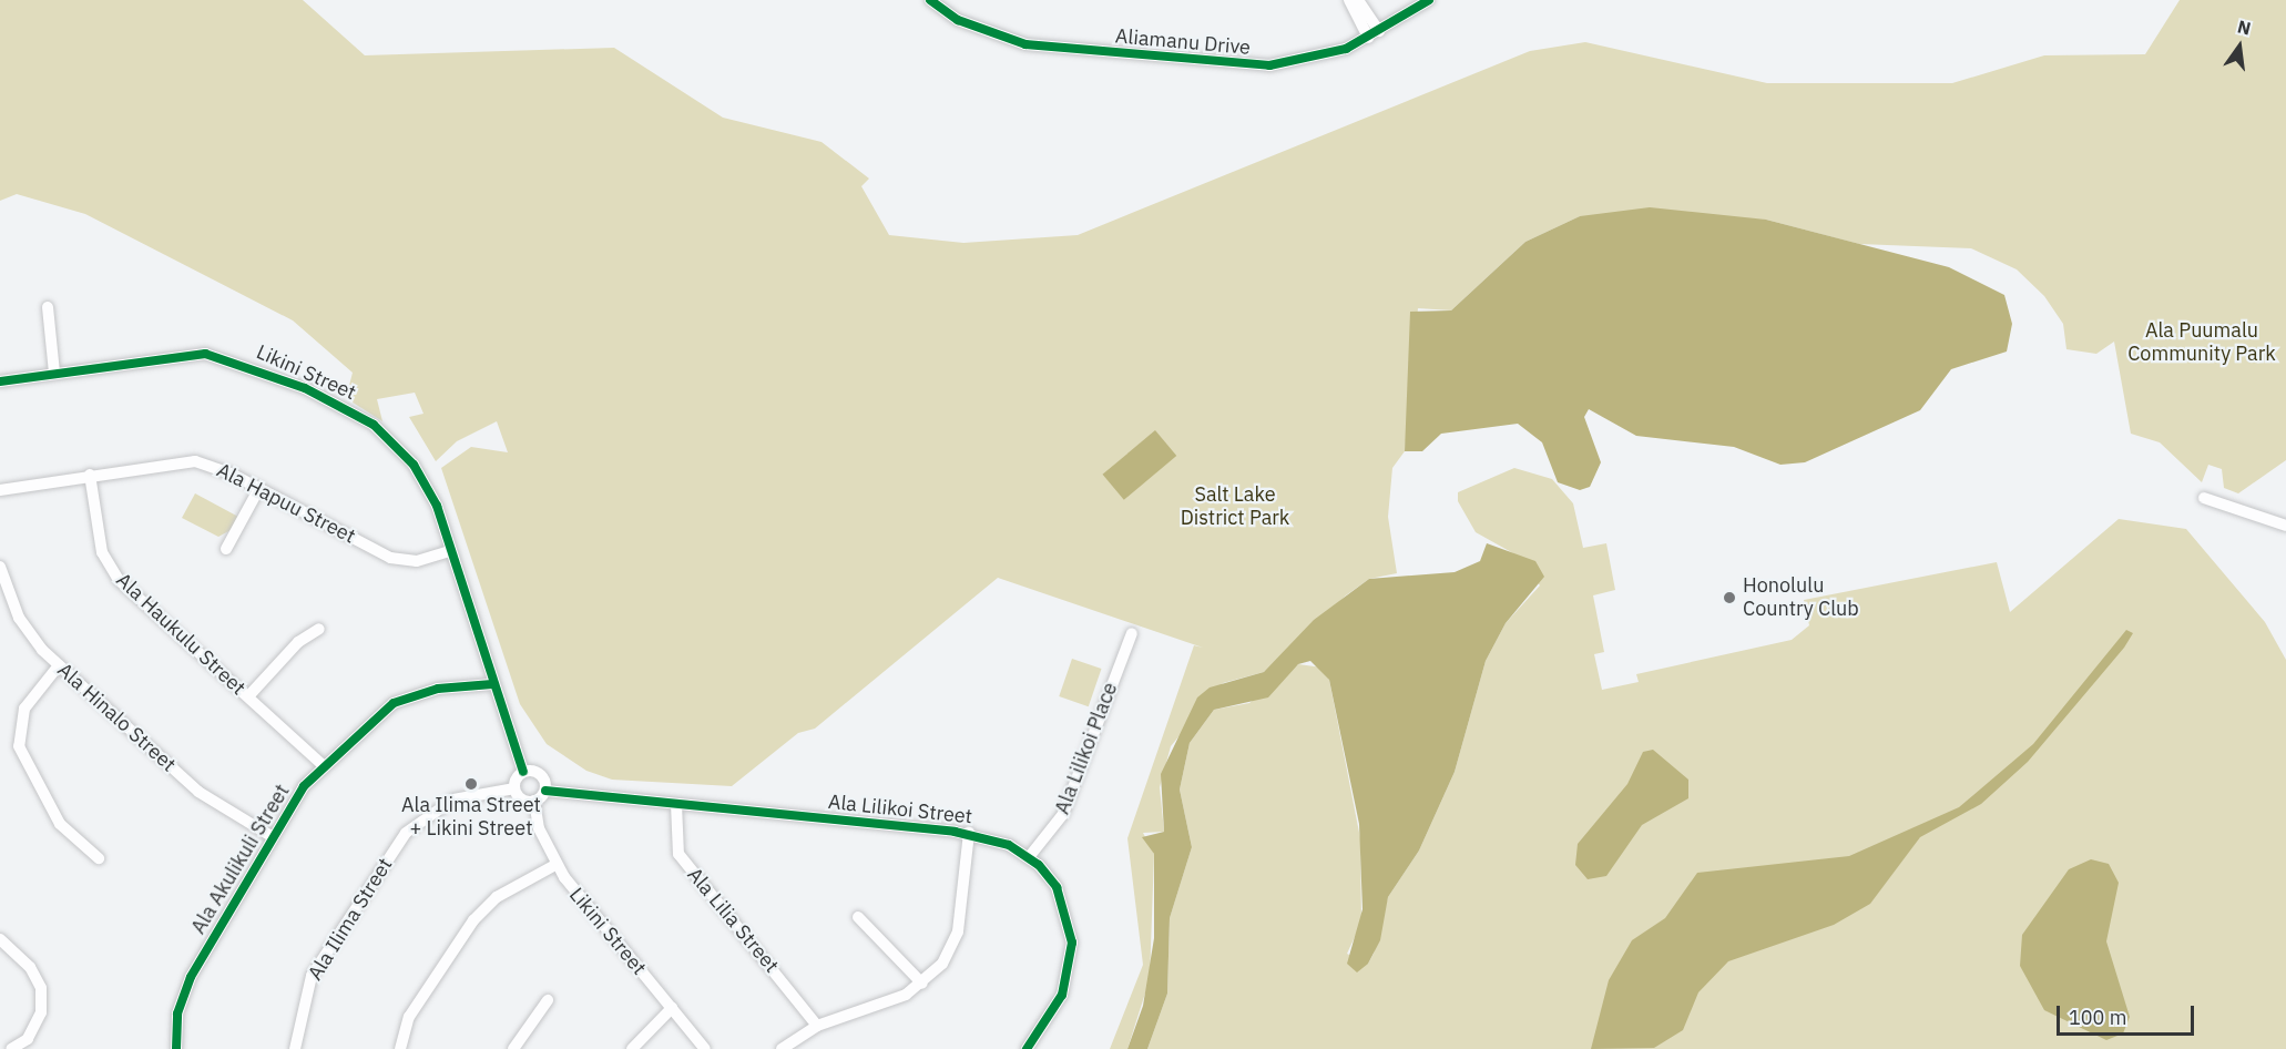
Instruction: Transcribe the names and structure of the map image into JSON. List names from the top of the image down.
{
  "streets": {
    "street": [
      "Aliamanu Drive",
      "Likini Street",
      "Ala Hapuu Street",
      "Ala Haukulu Street",
      "Ala Hinalo Street",
      "Ala Lilikoi Place",
      "Ala Lilikoi Street",
      "Ala Akulikuli Street",
      "Ala Ilima Street",
      "Ala Lilia Street"
    ]
  },
  "crossings": [
    ["Likini Street", "Ala Hapuu Street"],
    ["Likini Street", "Ala Lilikoi Street"],
    ["Likini Street", "Ala Akulikuli Street"],
    ["Likini Street", "Ala Ilima Street"],
    ["Ala Hapuu Street", "Ala Haukulu Street"],
    ["Ala Haukulu Street", "Ala Akulikuli Street"],
    ["Ala Hinalo Street", "Ala Akulikuli Street"],
    ["Ala Lilikoi Place", "Ala Lilikoi Street"],
    ["Ala Lilikoi Street", "Ala Ilima Street"],
    ["Ala Lilikoi Street", "Ala Lilia Street"]
  ],
  "parks": ["Ala Puumalu Community Park", "Salt Lake District Park"],
  "places": ["Honolulu Country Club", "Ala Ilima Street + Likini Street"],
  "scale_bar": "100 m",
  "north": "top"
}
